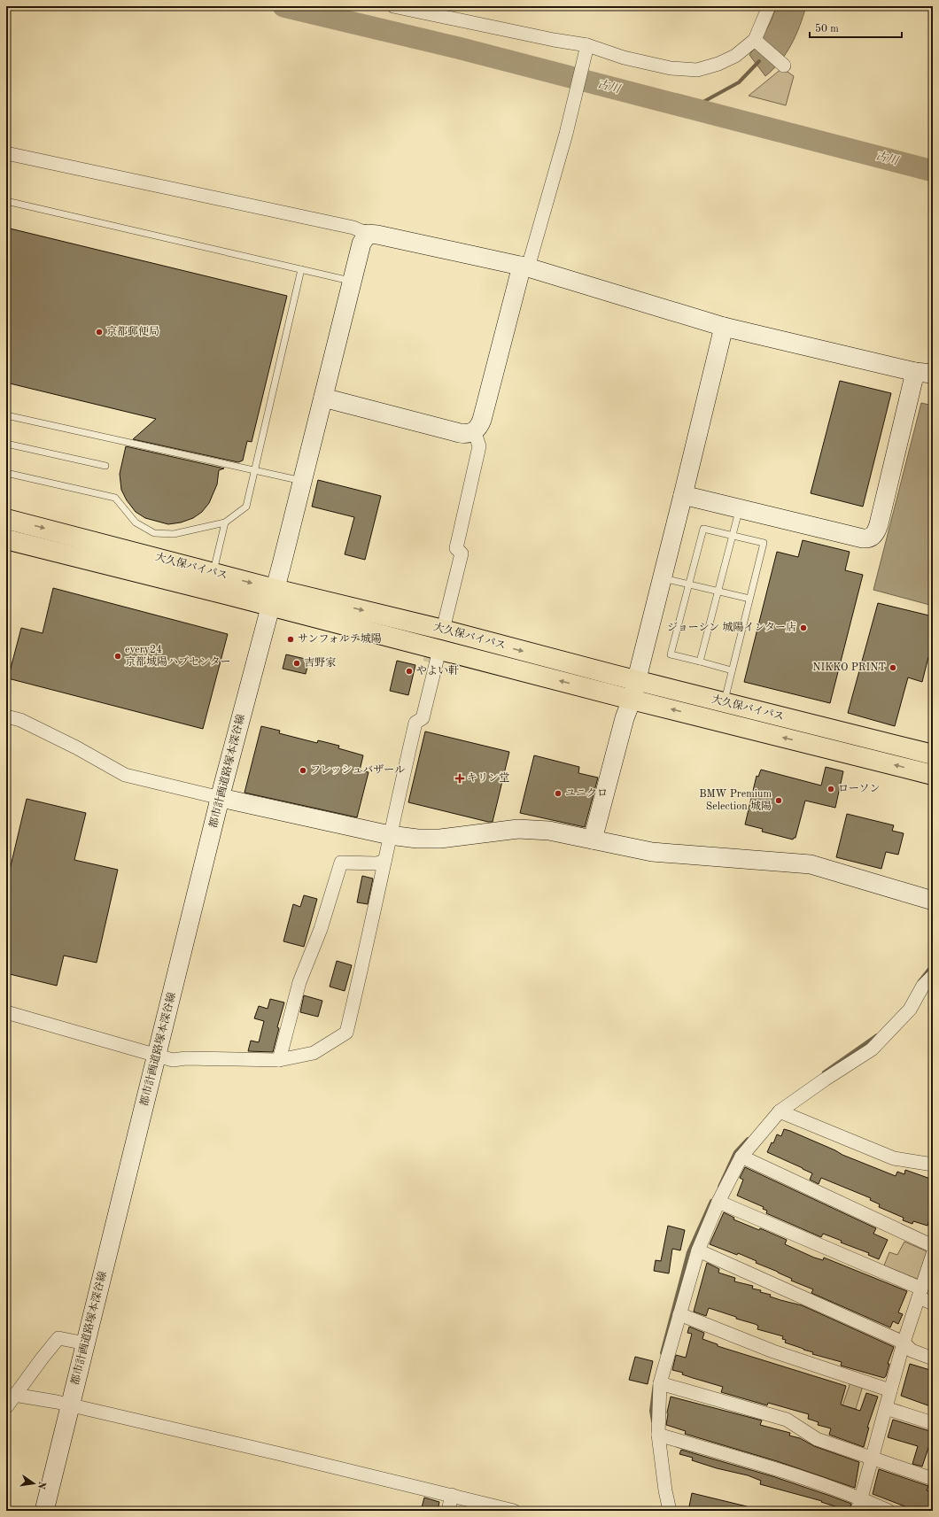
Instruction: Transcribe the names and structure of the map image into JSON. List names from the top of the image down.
{
  "streets": {
    "highway": ["大久保バイパス"],
    "street": ["都市計画道路塚本深谷線"]
  },
  "crossings": [
    ["大久保バイパス", "都市計画道路塚本深谷線"]
  ],
  "water": ["古川"],
  "places": {
    "other": [
      "京都郵便局",
      "ジョーシン 城陽インター店",
      "サンフォルテ城陽",
      "every24 京都城陽ハブセンター",
      "吉野家",
      "NIKKO PRINT",
      "やよい軒",
      "フレッシュバザール",
      "ローソン",
      "ユニクロ",
      "BMW Premium Selection 城陽"
    ],
    "health": ["キリン堂"]
  },
  "scale_bar": "50 m",
  "north": "right"
}
